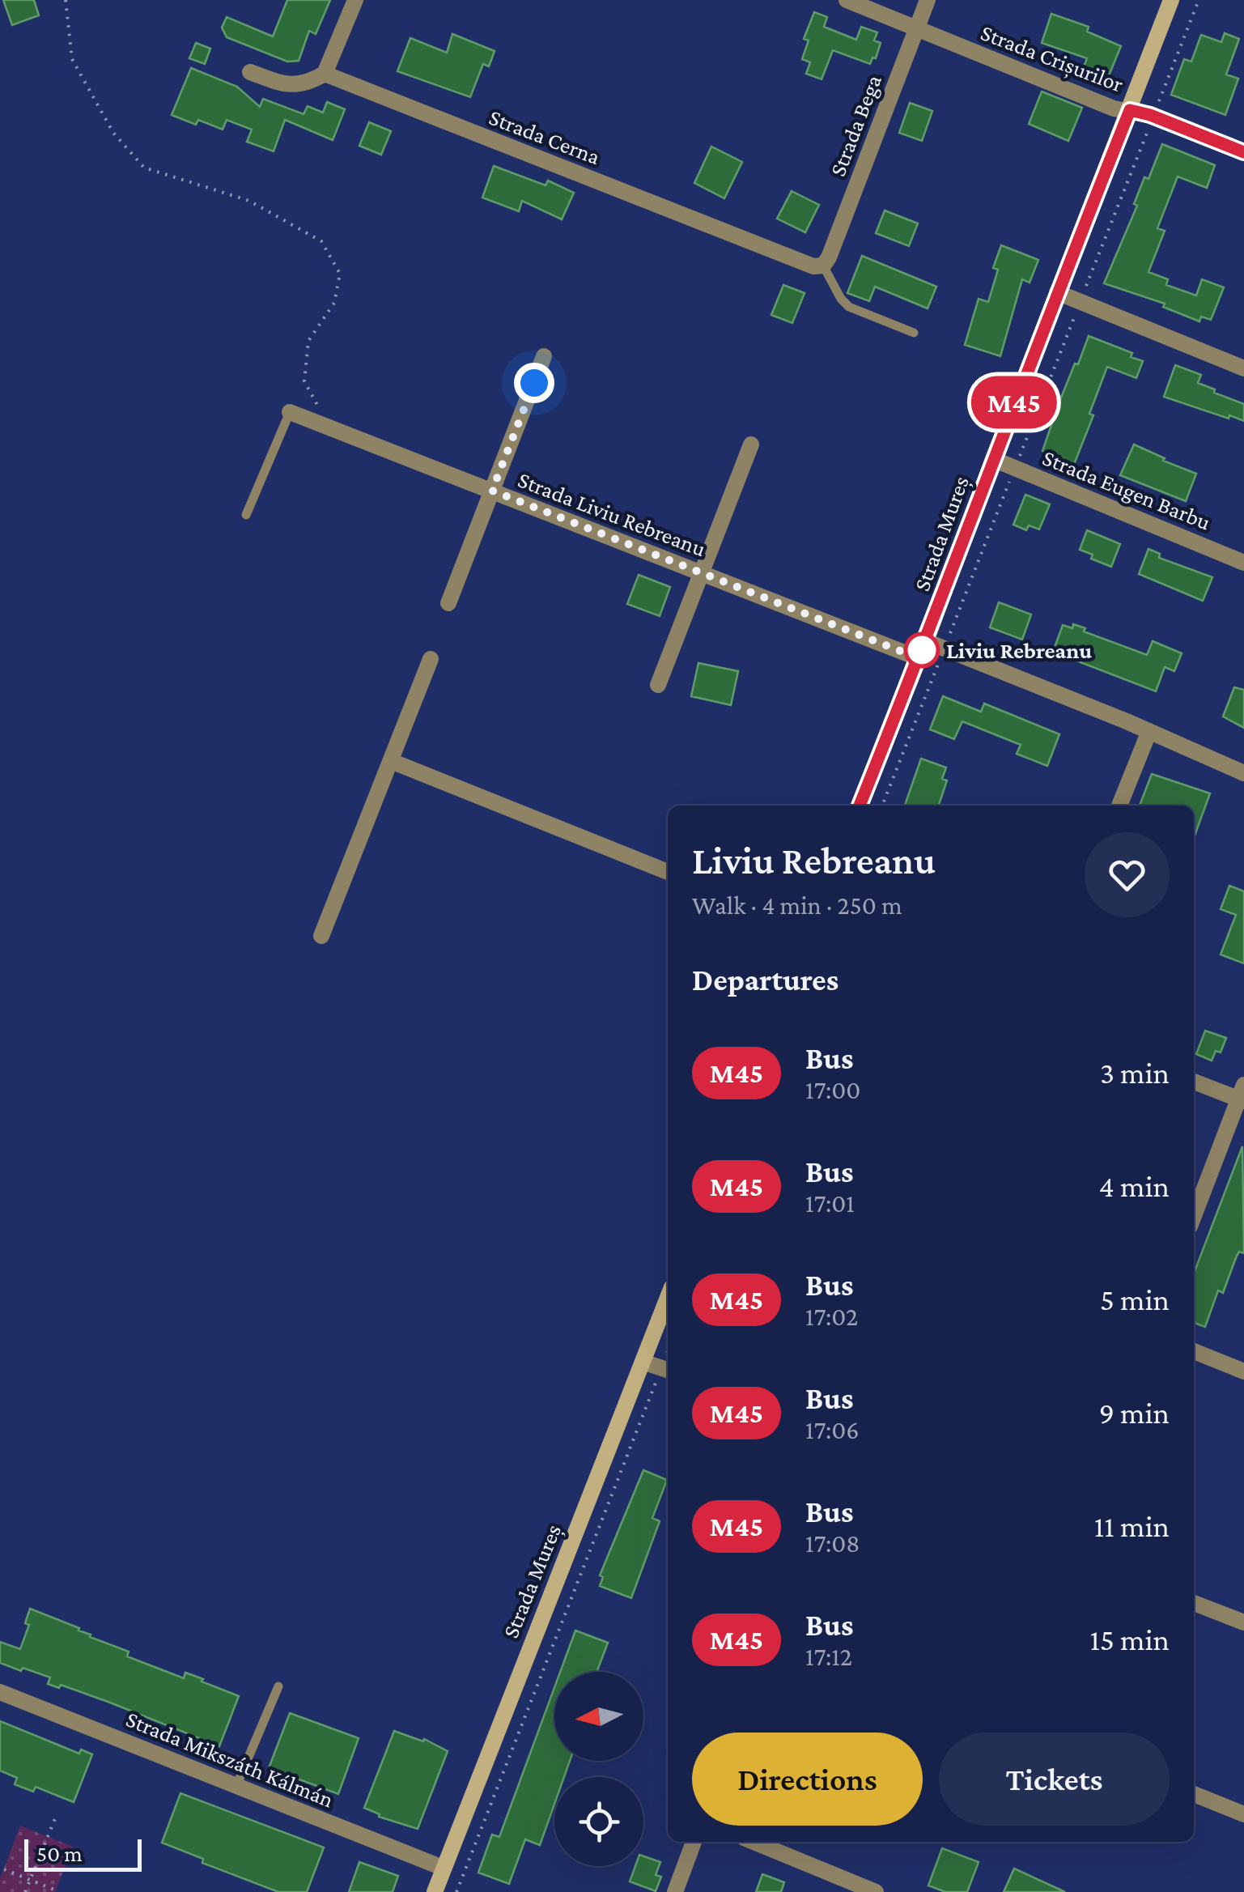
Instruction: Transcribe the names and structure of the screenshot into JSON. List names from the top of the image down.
{
  "streets": {
    "street": [
      "Strada Crișurilor",
      "Strada Bega",
      "Strada Cerna",
      "Strada Eugen Barbu",
      "Strada Liviu Rebreanu",
      "Strada Mureș",
      "Strada Mikszáth Kálmán"
    ]
  },
  "crossings": [
    ["Strada Crișurilor", "Strada Bega"],
    ["Strada Crișurilor", "Strada Mureș"],
    ["Strada Bega", "Strada Cerna"],
    ["Strada Eugen Barbu", "Strada Mureș"],
    ["Strada Liviu Rebreanu", "Strada Mureș"],
    ["Strada Mureș", "Strada Mikszáth Kálmán"]
  ],
  "places": ["Liviu Rebreanu"],
  "lines": ["bus line M45"],
  "scale_bar": "50 m",
  "north": "left",
  "page": {
    "on_map": "M45",
    "heading": [
      ["Liviu Rebreanu", "Walk · 4 min · 250 m"],
      "Departures"
    ],
    "list": [
      {
        "mark": "M45",
        "name": "Bus",
        "note": "17:00",
        "value": "3 min"
      },
      {
        "mark": "M45",
        "name": "Bus",
        "note": "17:01",
        "value": "4 min"
      },
      {
        "mark": "M45",
        "name": "Bus",
        "note": "17:02",
        "value": "5 min"
      },
      {
        "mark": "M45",
        "name": "Bus",
        "note": "17:06",
        "value": "9 min"
      },
      {
        "mark": "M45",
        "name": "Bus",
        "note": "17:08",
        "value": "11 min"
      },
      {
        "mark": "M45",
        "name": "Bus",
        "note": "17:12",
        "value": "15 min"
      }
    ],
    "buttons": ["Directions", "Tickets"],
    "scale": "50 m"
  }
}
